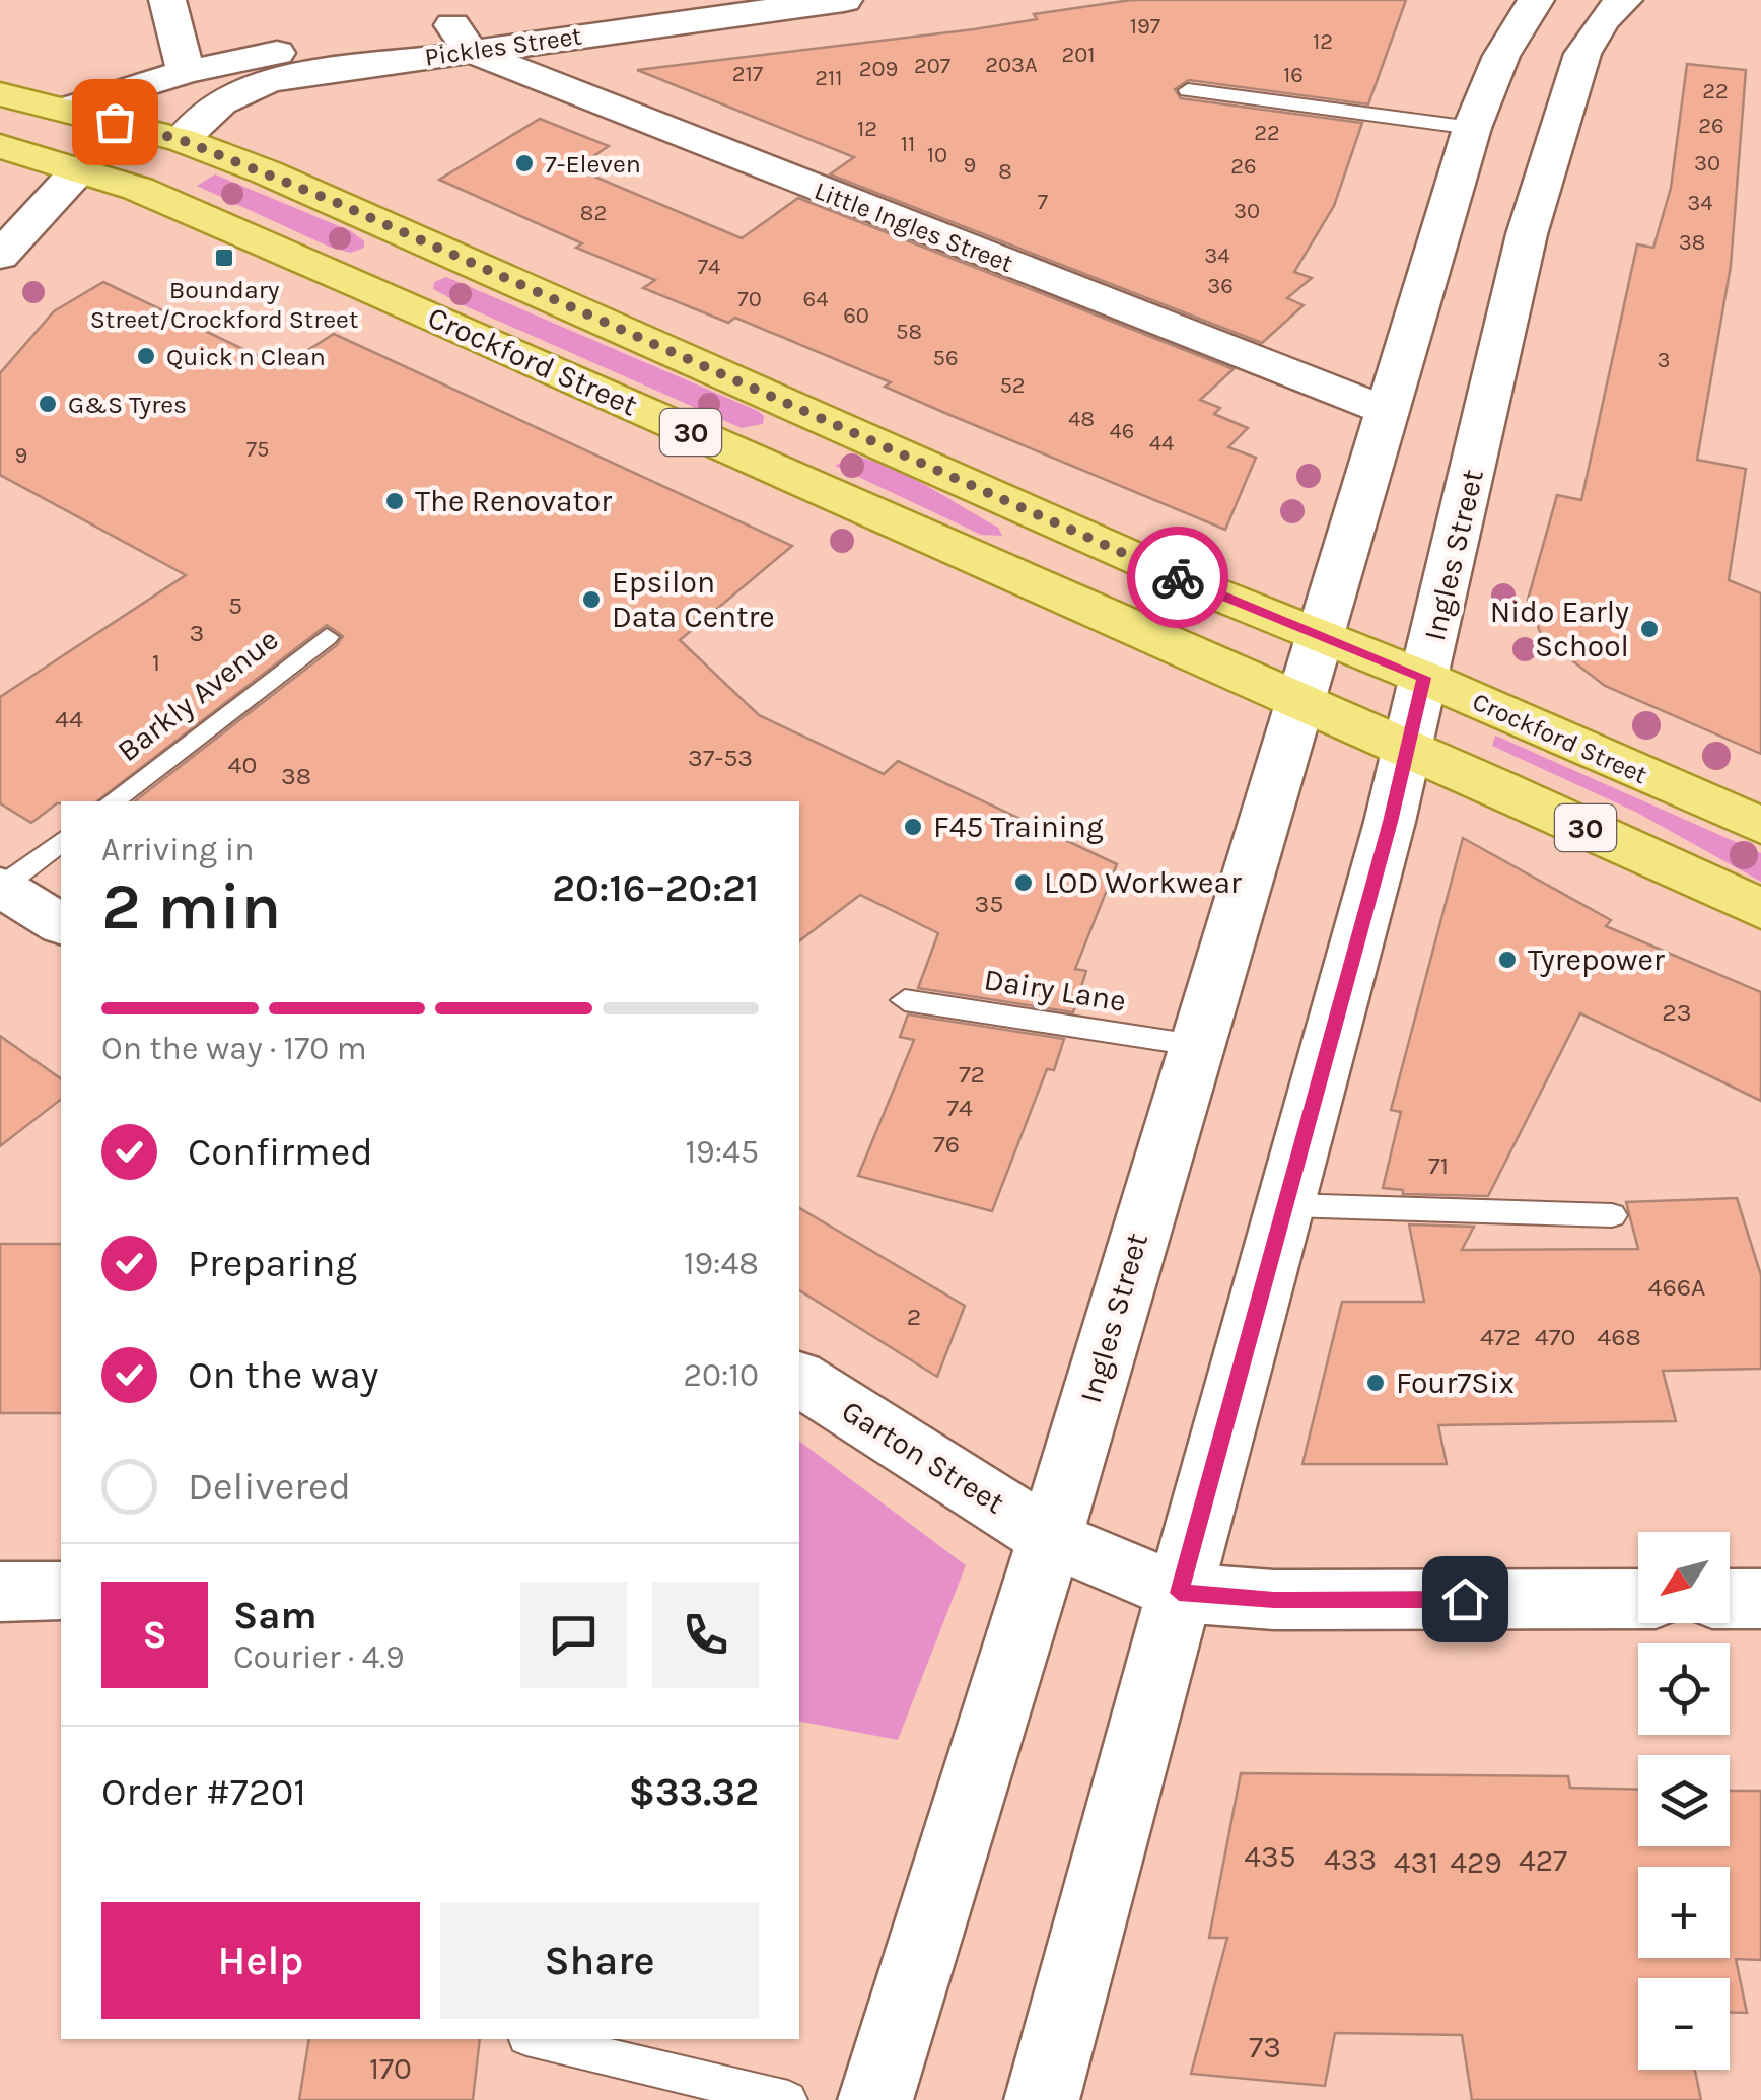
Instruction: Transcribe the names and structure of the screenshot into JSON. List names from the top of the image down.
{
  "streets": {
    "main road": ["Crockford Street", "30"],
    "street": [
      "Pickles Street",
      "Little Ingles Street",
      "Ingles Street",
      "Garton Street"
    ],
    "lane": ["Barkly Avenue", "Dairy Lane"]
  },
  "crossings": [
    ["Pickles Street", "Little Ingles Street"],
    ["Pickles Street", "Crockford Street"],
    ["Pickles Street", "30"],
    ["Little Ingles Street", "Ingles Street"],
    ["Crockford Street", "30"],
    ["Crockford Street", "Ingles Street"],
    ["Ingles Street", "Dairy Lane"],
    ["Ingles Street", "Garton Street"]
  ],
  "places": {
    "other": [
      "7-Eleven",
      "Quick n Clean",
      "G&S Tyres",
      "The Renovator",
      "Epsilon Data Centre",
      "Nido Early School",
      "F45 Training",
      "LOD Workwear",
      "Tyrepower",
      "Four7Six"
    ],
    "transit": ["Boundary Street/Crockford Street"]
  },
  "house_numbers": [
    "197",
    "12",
    "201",
    "203A",
    "207",
    "209",
    "217",
    "16",
    "211",
    "22",
    "26",
    "12",
    "22",
    "11",
    "10",
    "30",
    "9",
    "26",
    "8",
    "7",
    "34",
    "30",
    "82",
    "38",
    "34",
    "74",
    "36",
    "70",
    "64",
    "60",
    "58",
    "56",
    "3",
    "52",
    "48",
    "46",
    "44",
    "75",
    "9",
    "5",
    "3",
    "1",
    "44",
    "37-53",
    "40",
    "38",
    "35",
    "23",
    "72",
    "74",
    "76",
    "71",
    "466A",
    "2",
    "472",
    "470",
    "468",
    "435",
    "433",
    "427",
    "431",
    "429",
    "73",
    "170"
  ],
  "north": "bottom left",
  "page": {
    "heading": ["2 min", "Arriving in", "20:16–20:21"],
    "panel": [
      "Sam",
      "Courier · 4.9",
      "Order #7201",
      "$33.32"
    ],
    "bar": "On the way · 170 m",
    "list": [
      ["Confirmed", "19:45"],
      ["Preparing", "19:48"],
      ["On the way", "20:10"],
      "Delivered"
    ],
    "map_buttons": ["+", "−"],
    "round": "S",
    "buttons": ["Help", "Share"]
  }
}
